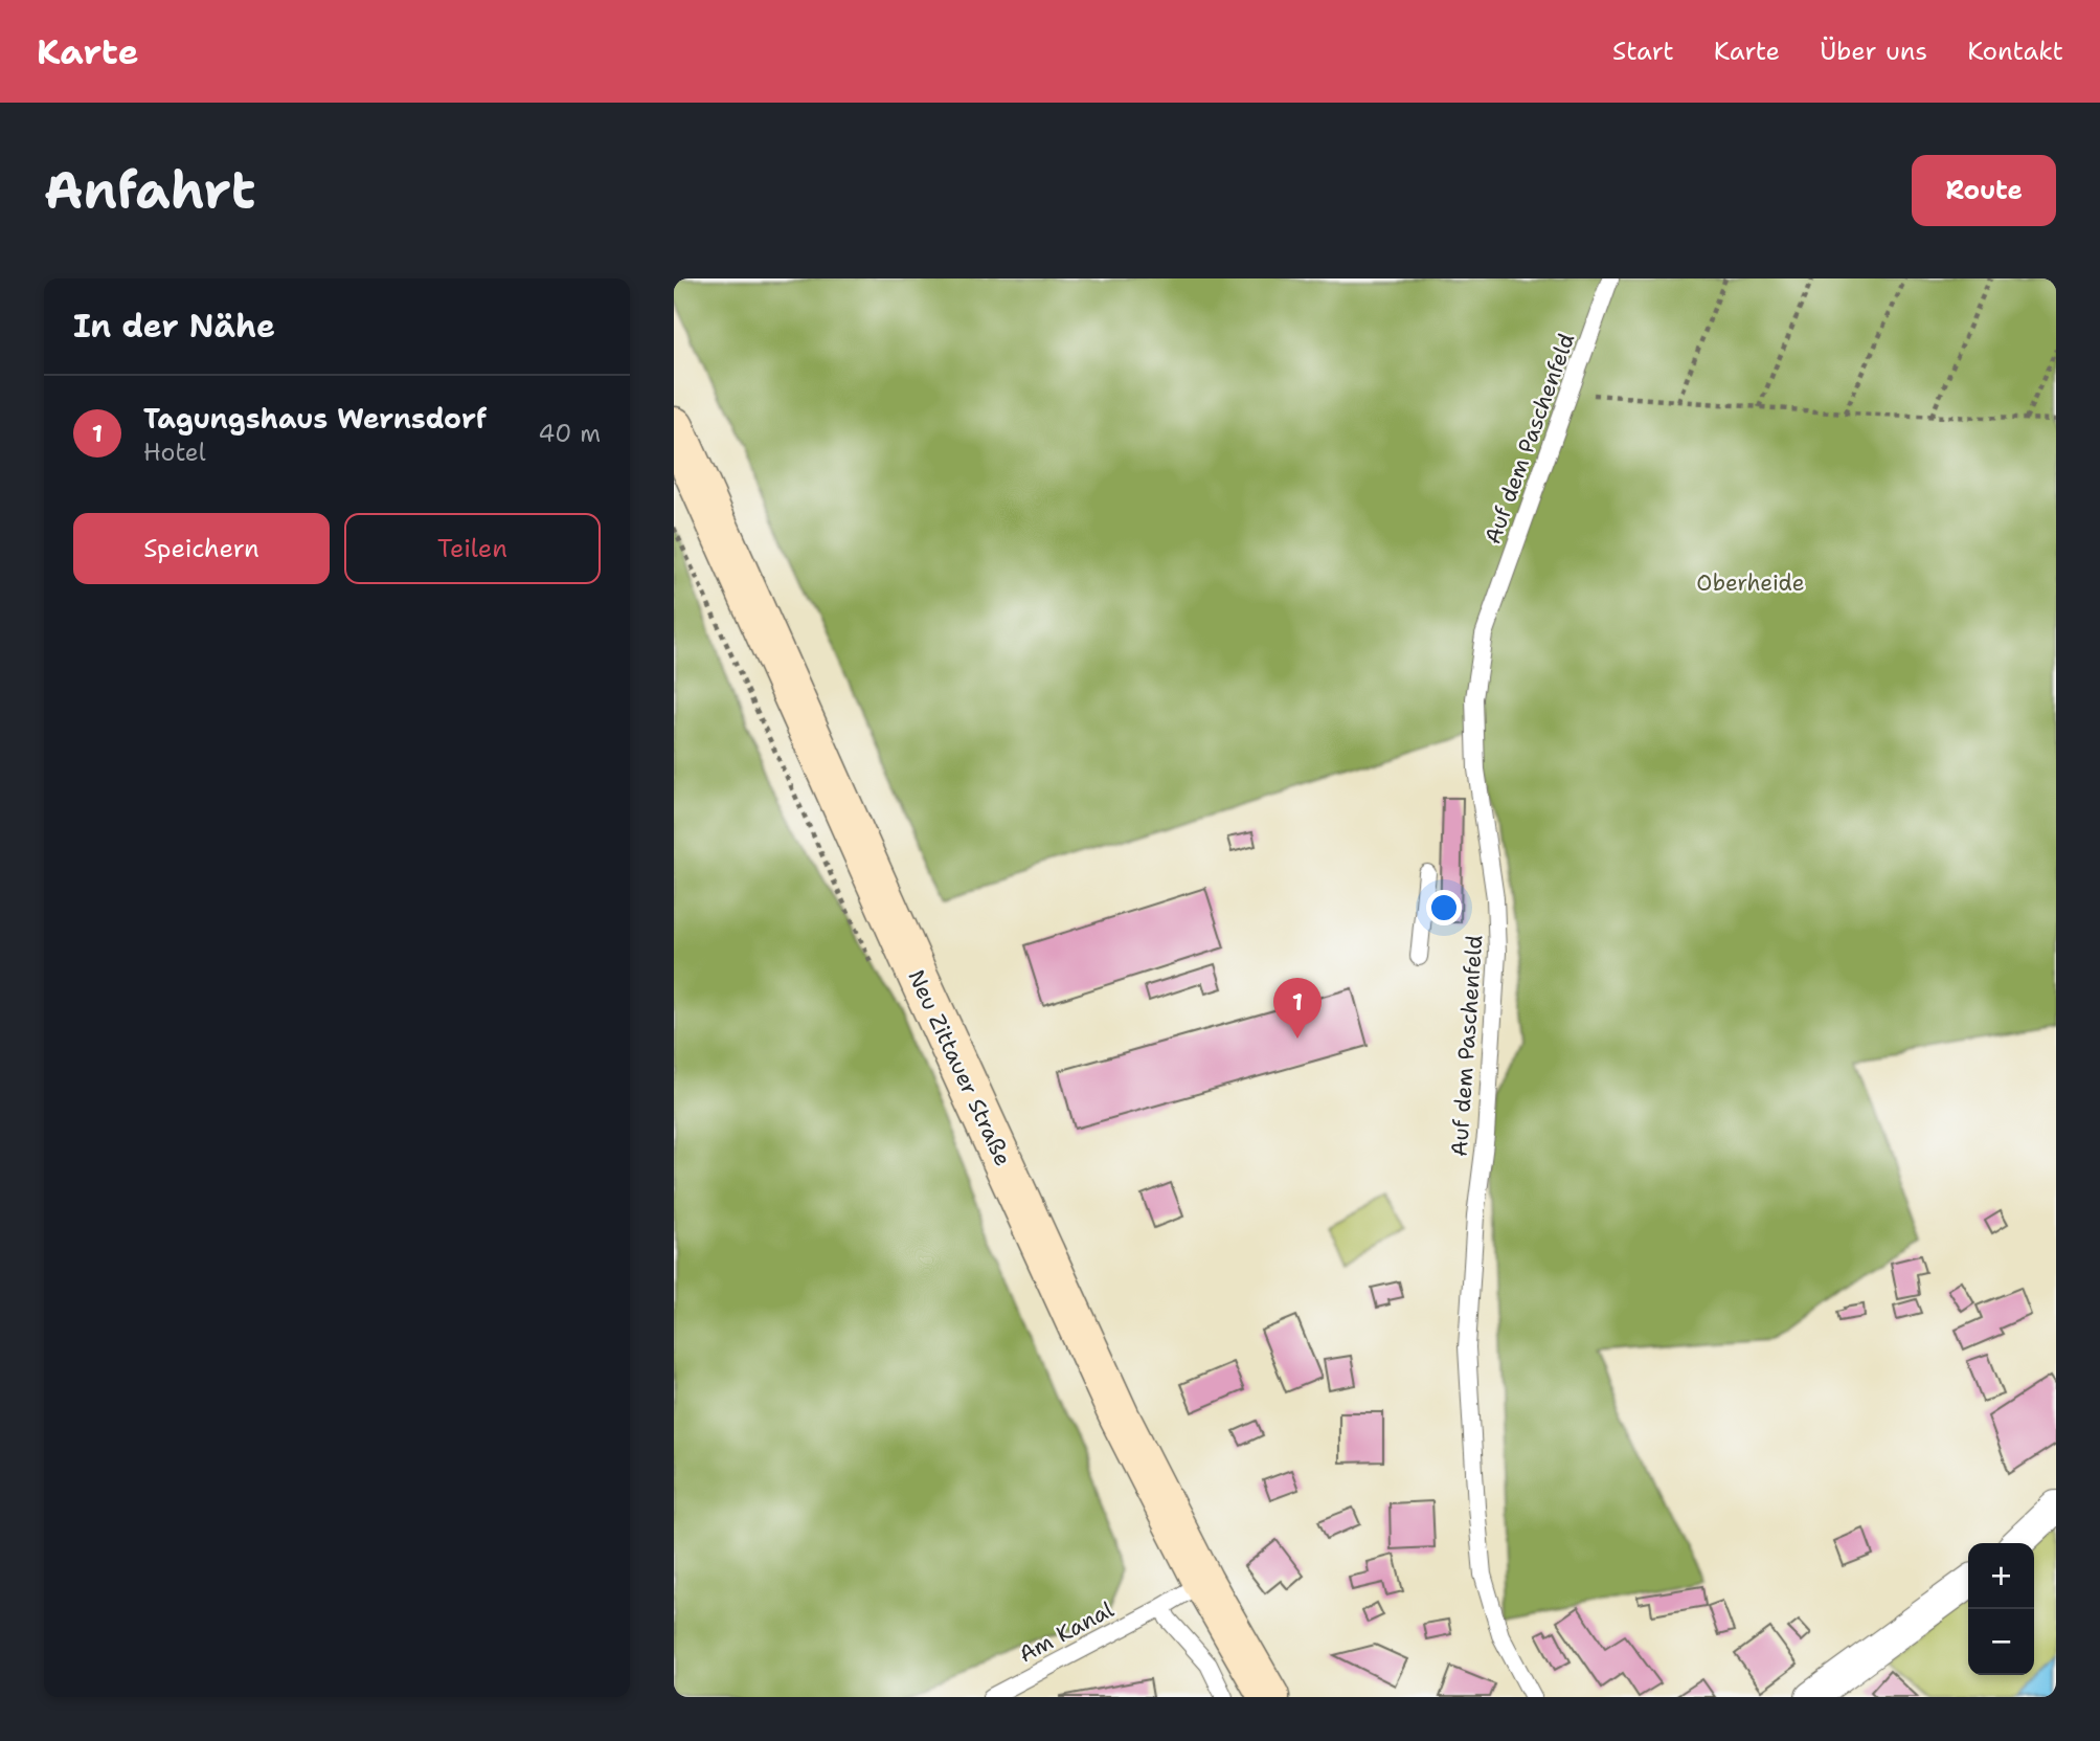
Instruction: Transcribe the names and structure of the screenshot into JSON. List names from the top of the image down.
{
  "streets": {
    "main road": ["Neu Zittauer Straße"],
    "lane": ["Auf dem Paschenfeld", "Am Kanal"]
  },
  "crossings": [
    ["Neu Zittauer Straße", "Am Kanal"]
  ],
  "parks": ["Oberheide"],
  "page": {
    "header": "Karte",
    "nav": [
      "Start",
      "Karte",
      "Über uns",
      "Kontakt"
    ],
    "buttons": [
      "Route",
      ["Speichern", "Teilen"]
    ],
    "title": "Anfahrt",
    "heading": "In der Nähe",
    "list": [
      {
        "mark": "1",
        "name": "Tagungshaus Wernsdorf",
        "note": "Hotel",
        "value": "40 m"
      }
    ],
    "pins": "1",
    "map_buttons": ["+", "−"]
  }
}
